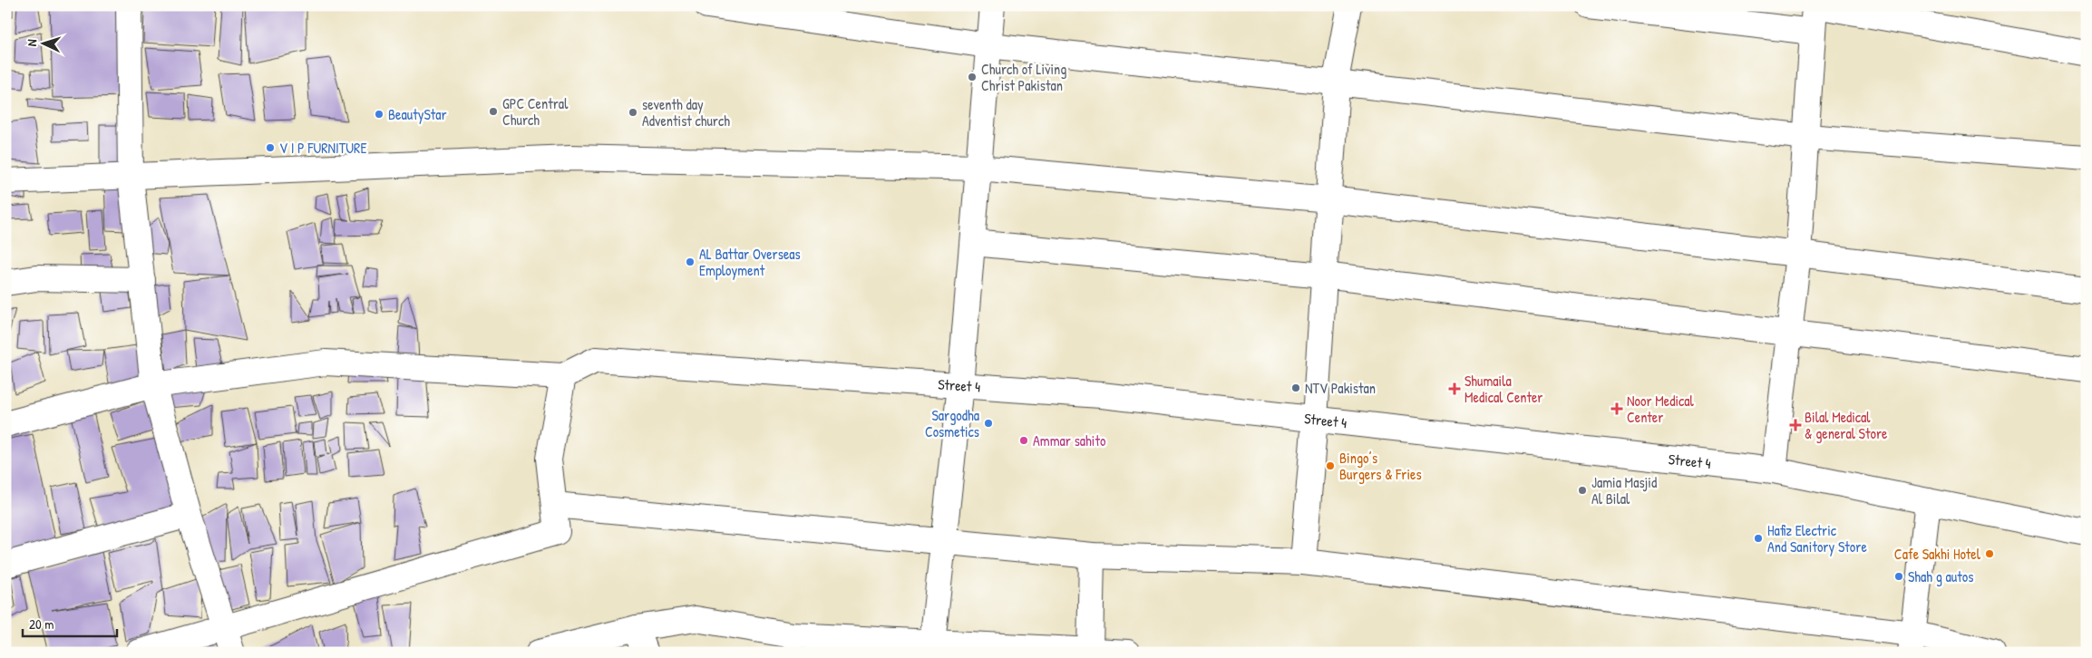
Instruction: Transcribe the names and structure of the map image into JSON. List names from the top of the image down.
{
  "streets": {
    "street": ["Street 4"]
  },
  "places": {
    "other": [
      "Church of Living Christ Pakistan",
      "GPC Central Church",
      "seventh day Adventist church",
      "BeautyStar",
      "V I P FURNITURE",
      "AL Battar Overseas Employment",
      "NTV Pakistan",
      "Sargodha Cosmetics",
      "Ammar sahito",
      "Bingo’s Burgers & Fries",
      "Jamia Masjid Al Bilal",
      "Hafiz Electric And Sanitory Store",
      "Cafe Sakhi Hotel",
      "Shah g autos"
    ],
    "health": ["Shumaila Medical Center", "Noor Medical Center", "Bilal Medical & general Store"]
  },
  "scale_bar": "20 m",
  "north": "left"
}
